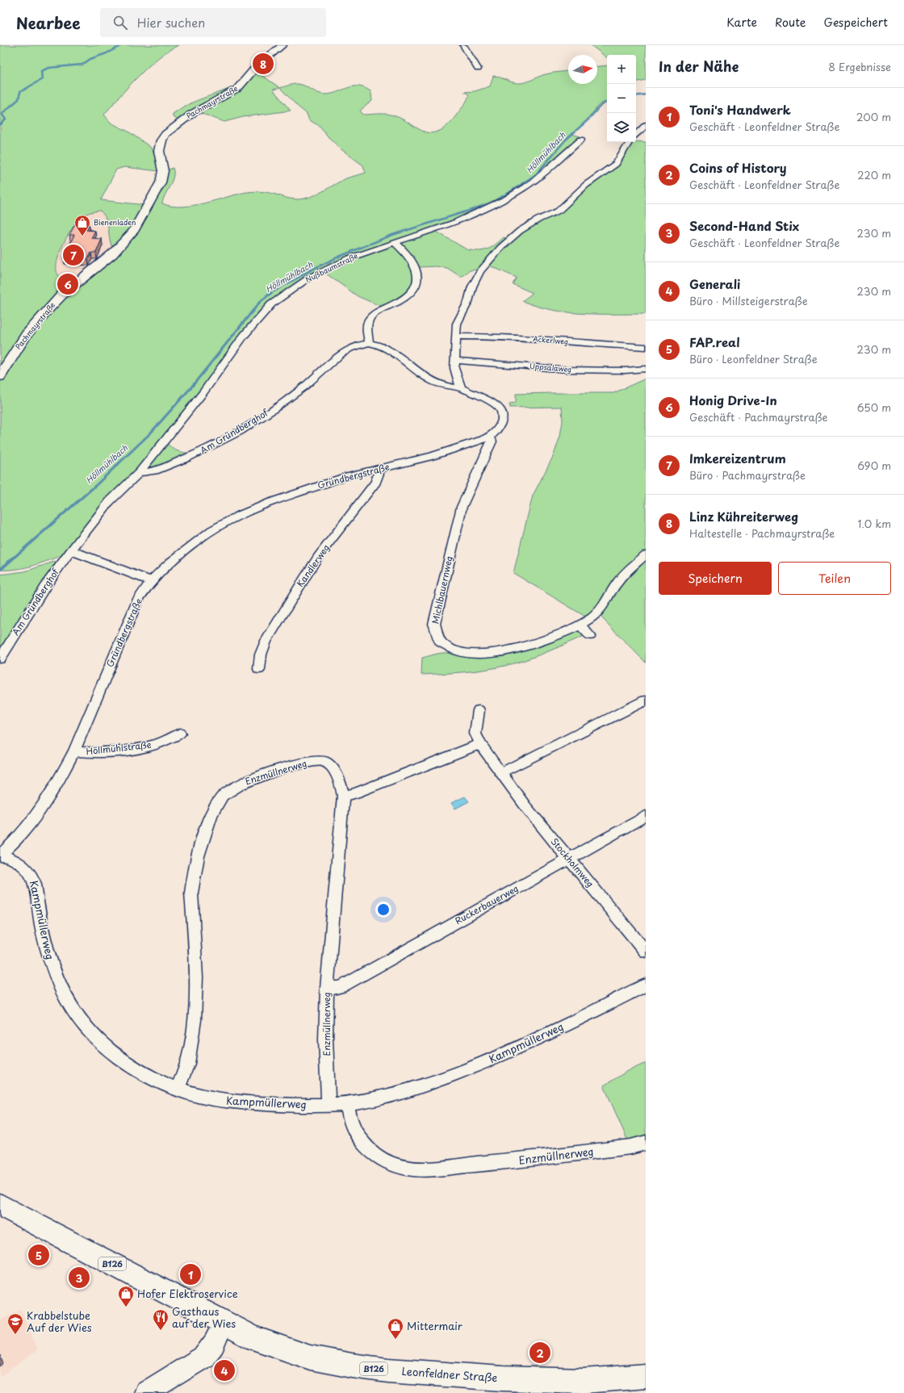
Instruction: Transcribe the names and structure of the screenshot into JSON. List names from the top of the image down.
{
  "streets": {
    "main road": ["B126", "Leonfeldner Straße"],
    "street": [
      "Pachmayrstraße",
      "Nußbaumstraße",
      "Ackerlweg",
      "Uppsalaweg",
      "Am Gründberghof",
      "Gründbergstraße",
      "Kandlerweg",
      "Michlbauernweg",
      "Höllmühlstraße",
      "Enzmüllnerweg",
      "Stockholmweg",
      "Ruckerbauerweg",
      "Kampmüllerweg"
    ]
  },
  "crossings": [
    ["Nußbaumstraße", "Am Gründberghof"],
    ["Gründbergstraße", "Kandlerweg"],
    ["Gründbergstraße", "Michlbauernweg"],
    ["Gründbergstraße", "Höllmühlstraße"],
    ["Gründbergstraße", "Kampmüllerweg"],
    ["Enzmüllnerweg", "Ruckerbauerweg"],
    ["Enzmüllnerweg", "Kampmüllerweg"],
    ["Stockholmweg", "Ruckerbauerweg"]
  ],
  "water": ["Höllmühlbach"],
  "places": {
    "shop": ["Bienenladen", "Hofer Elektroservice", "Mittermair"],
    "restaurant": ["Gasthaus auf der Wies"],
    "school or university": ["Krabbelstube Auf der Wies"]
  },
  "north": "right",
  "page": {
    "header": "Nearbee",
    "search": "Hier suchen",
    "nav": ["Karte", "Route", "Gespeichert"],
    "heading": ["In der Nähe", "8 Ergebnisse"],
    "pins": [
      "8",
      "7",
      "6",
      "5",
      "1",
      "3",
      "2",
      "4"
    ],
    "map_buttons": ["+", "−"],
    "list": [
      {
        "mark": "1",
        "name": "Toni's Handwerk",
        "note": "Geschäft · Leonfeldner Straße",
        "value": "200 m"
      },
      {
        "mark": "2",
        "name": "Coins of History",
        "note": "Geschäft · Leonfeldner Straße",
        "value": "220 m"
      },
      {
        "mark": "3",
        "name": "Second-Hand Stix",
        "note": "Geschäft · Leonfeldner Straße",
        "value": "230 m"
      },
      {
        "mark": "4",
        "name": "Generali",
        "note": "Büro · Millsteigerstraße",
        "value": "230 m"
      },
      {
        "mark": "5",
        "name": "FAP.real",
        "note": "Büro · Leonfeldner Straße",
        "value": "230 m"
      },
      {
        "mark": "6",
        "name": "Honig Drive-In",
        "note": "Geschäft · Pachmayrstraße",
        "value": "650 m"
      },
      {
        "mark": "7",
        "name": "Imkereizentrum",
        "note": "Büro · Pachmayrstraße",
        "value": "690 m"
      },
      {
        "mark": "8",
        "name": "Linz Kühreiterweg",
        "note": "Haltestelle · Pachmayrstraße",
        "value": "1.0 km"
      }
    ],
    "buttons": ["Speichern", "Teilen"]
  }
}
